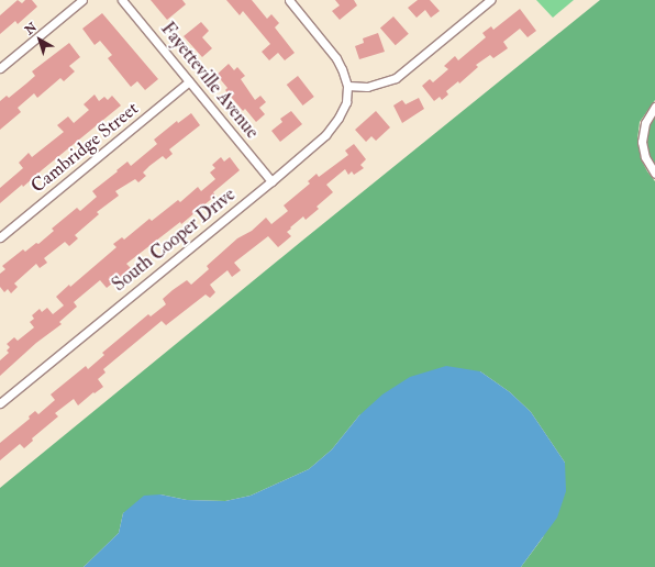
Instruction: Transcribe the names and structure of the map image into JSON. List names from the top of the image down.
{
  "streets": {
    "street": ["Fayetteville Avenue", "Cambridge Street", "South Cooper Drive"]
  },
  "crossings": [
    ["Fayetteville Avenue", "Cambridge Street"],
    ["Fayetteville Avenue", "South Cooper Drive"]
  ],
  "north": "top left"
}
